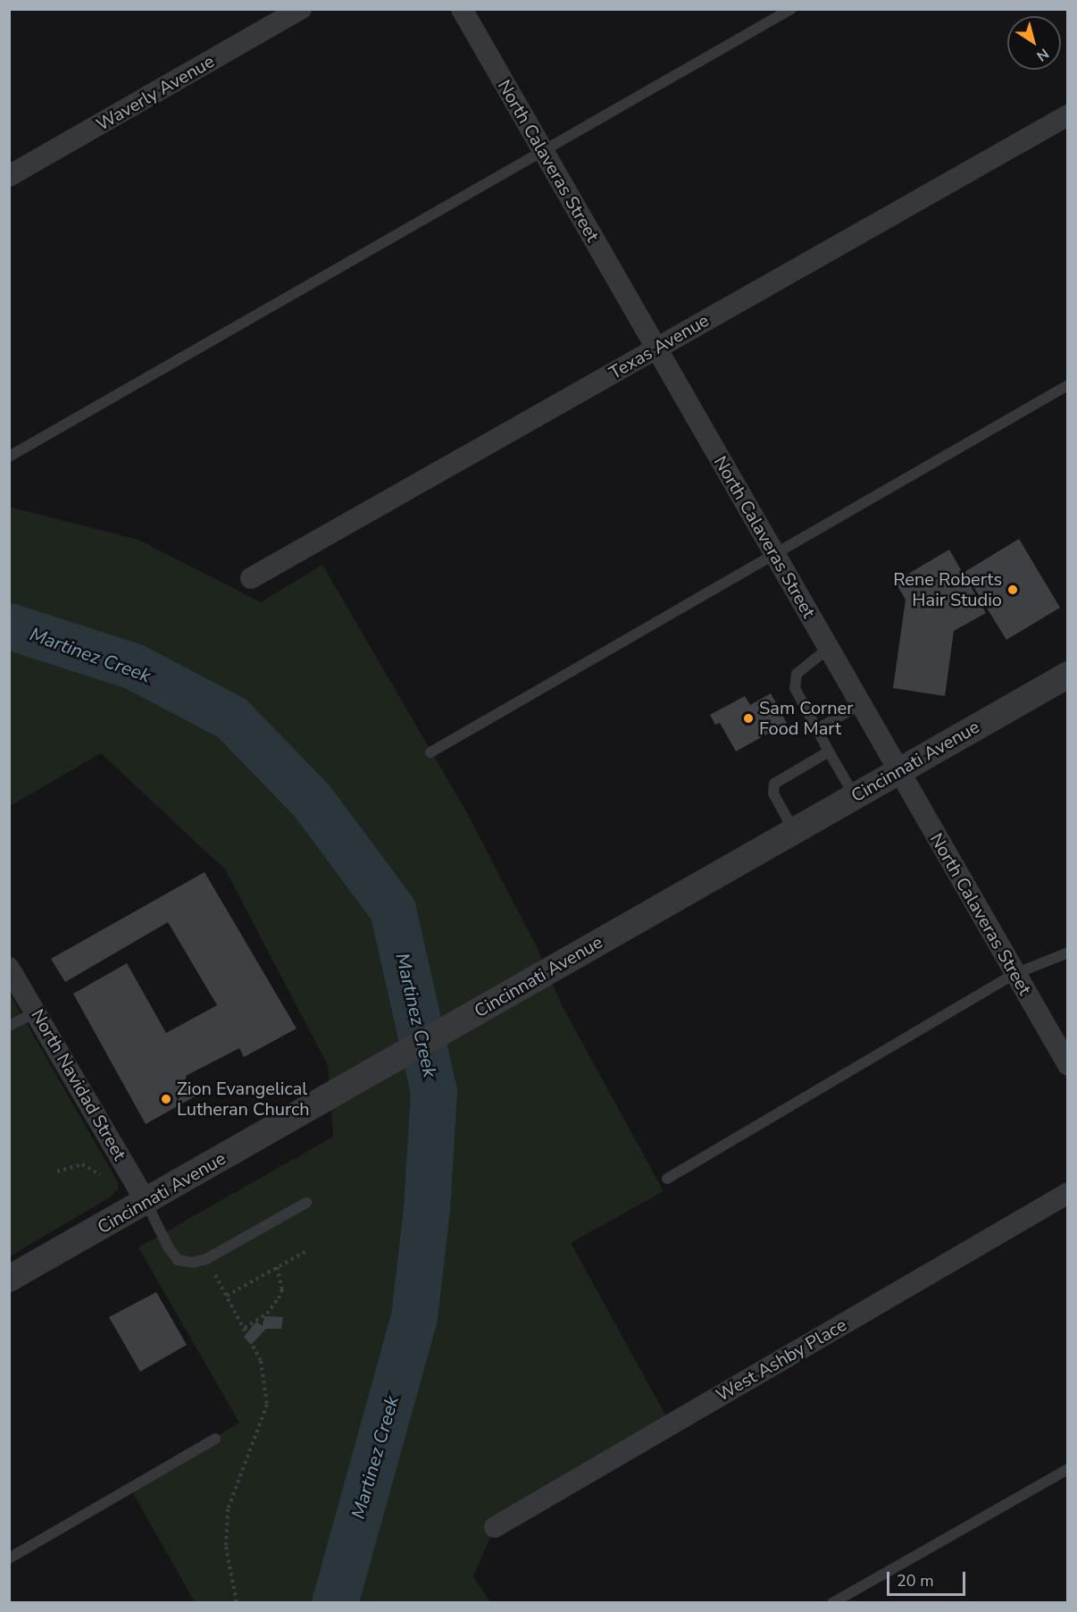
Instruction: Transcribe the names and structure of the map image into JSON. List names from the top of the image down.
{
  "streets": {
    "street": [
      "Waverly Avenue",
      "North Calaveras Street",
      "Texas Avenue",
      "Cincinnati Avenue",
      "North Navidad Street",
      "West Ashby Place"
    ]
  },
  "crossings": [
    ["North Calaveras Street", "Texas Avenue"],
    ["North Calaveras Street", "Cincinnati Avenue"],
    ["Cincinnati Avenue", "North Navidad Street"]
  ],
  "water": ["Martinez Creek"],
  "places": ["Rene Roberts Hair Studio", "Sam Corner Food Mart", "Zion Evangelical Lutheran Church"],
  "scale_bar": "20 m",
  "north": "bottom right"
}
